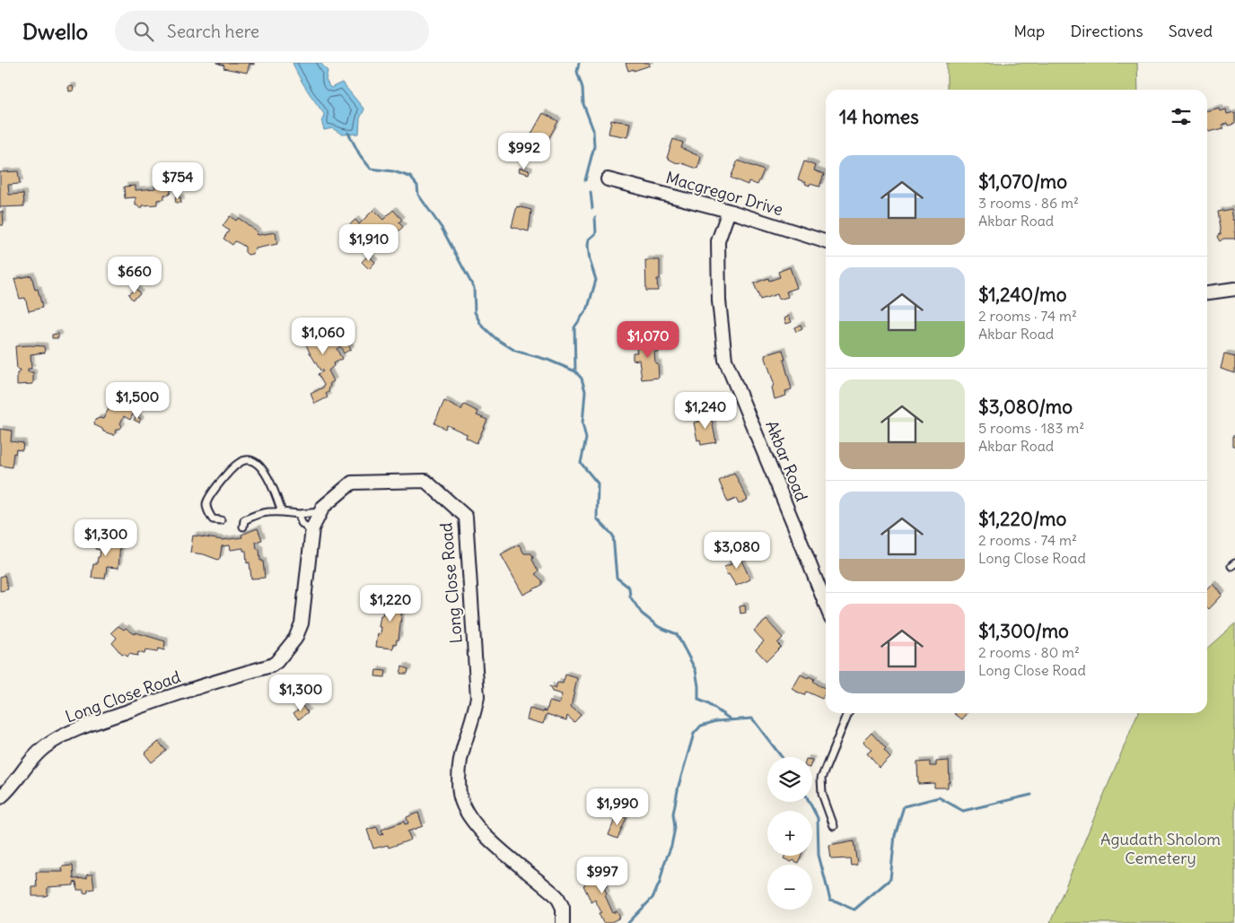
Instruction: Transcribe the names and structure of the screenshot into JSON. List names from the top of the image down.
{
  "streets": {
    "street": ["Macgregor Drive", "Akbar Road", "Long Close Road"]
  },
  "crossings": [
    ["Macgregor Drive", "Akbar Road"]
  ],
  "parks": ["Agudath Sholom Cemetery"],
  "page": {
    "header": "Dwello",
    "search": "Search here",
    "nav": ["Map", "Directions", "Saved"],
    "heading": "14 homes",
    "price": [
      "$992",
      "$754",
      "$1,910",
      "$660",
      "$1,060",
      "$1,070",
      "$1,500",
      "$1,240",
      "$1,300",
      "$3,080",
      "$1,220",
      "$1,300",
      "$1,990",
      "$997"
    ],
    "list": [
      {
        "name": "$1,070/mo",
        "note": "3 rooms · 86 m² · Akbar Road"
      },
      {
        "name": "$1,240/mo",
        "note": "2 rooms · 74 m² · Akbar Road"
      },
      {
        "name": "$3,080/mo",
        "note": "5 rooms · 183 m² · Akbar Road"
      },
      {
        "name": "$1,220/mo",
        "note": "2 rooms · 74 m² · Long Close Road"
      },
      {
        "name": "$1,300/mo",
        "note": "2 rooms · 80 m² · Long Close Road"
      }
    ],
    "map_buttons": ["+", "−"]
  }
}
